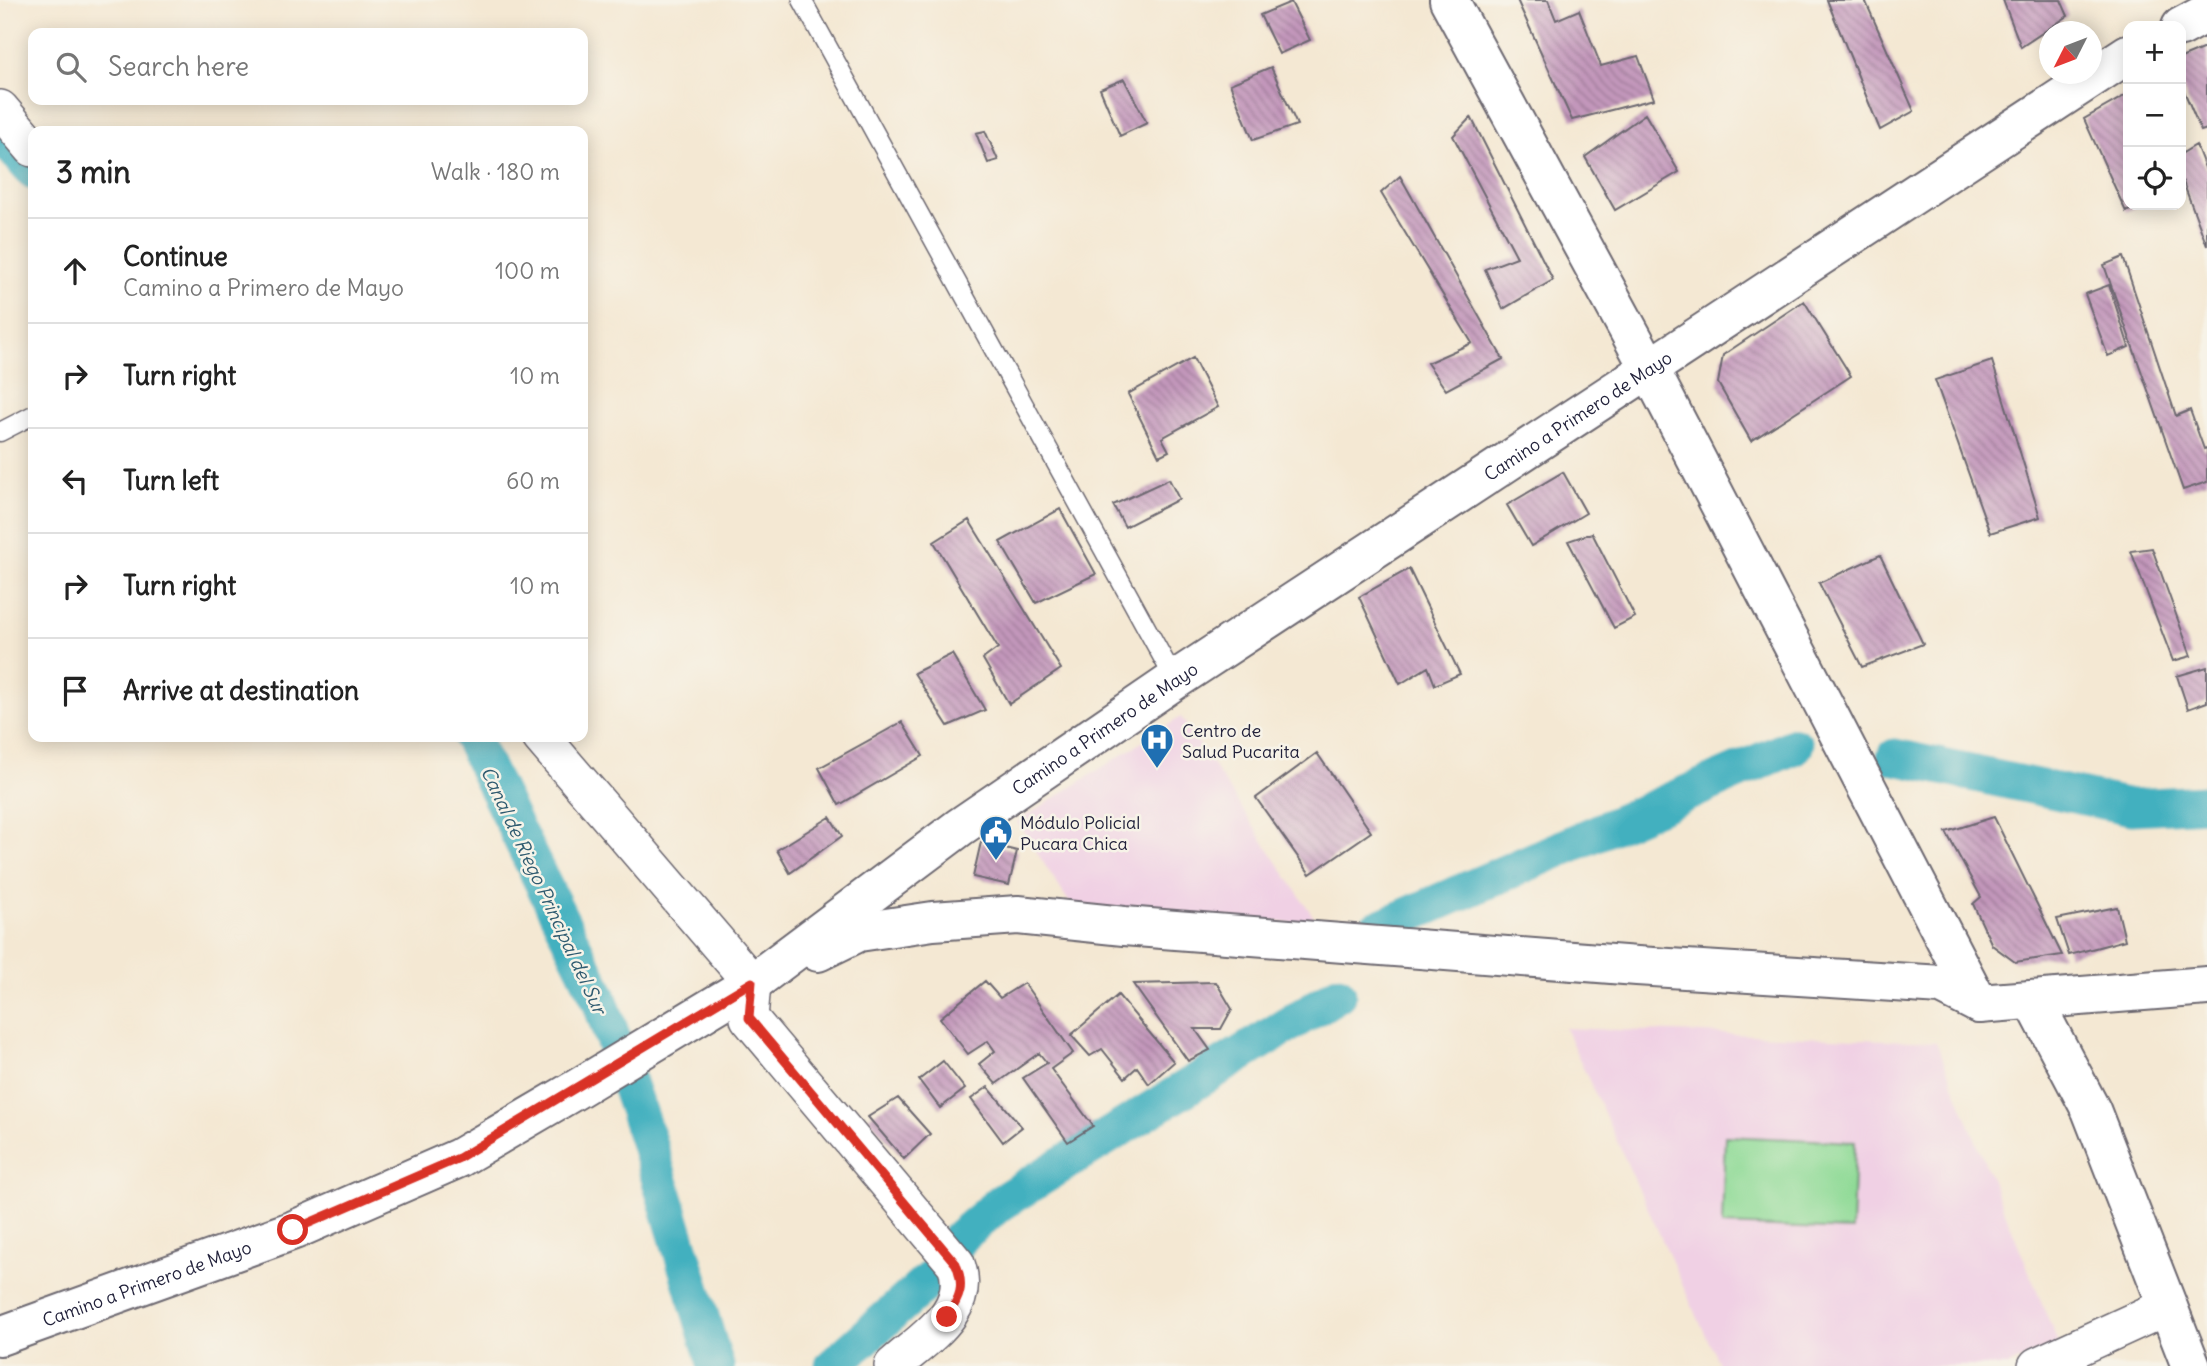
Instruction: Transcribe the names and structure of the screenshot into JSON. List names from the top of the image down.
{
  "streets": {
    "street": ["Camino a Primero de Mayo"]
  },
  "water": ["Canal de Riego Principal del Sur"],
  "places": {
    "hospital": ["Centro de Salud Pucarita"],
    "public building": ["Módulo Policial Pucara Chica"]
  },
  "north": "bottom left",
  "page": {
    "map_buttons": ["+", "−"],
    "search": "Search here",
    "heading": ["3 min", "Walk · 180 m"],
    "list": [
      ["Continue", "Camino a Primero de Mayo", "100 m"],
      ["Turn right", "10 m"],
      ["Turn left", "60 m"],
      ["Turn right", "10 m"],
      "Arrive at destination"
    ]
  }
}
